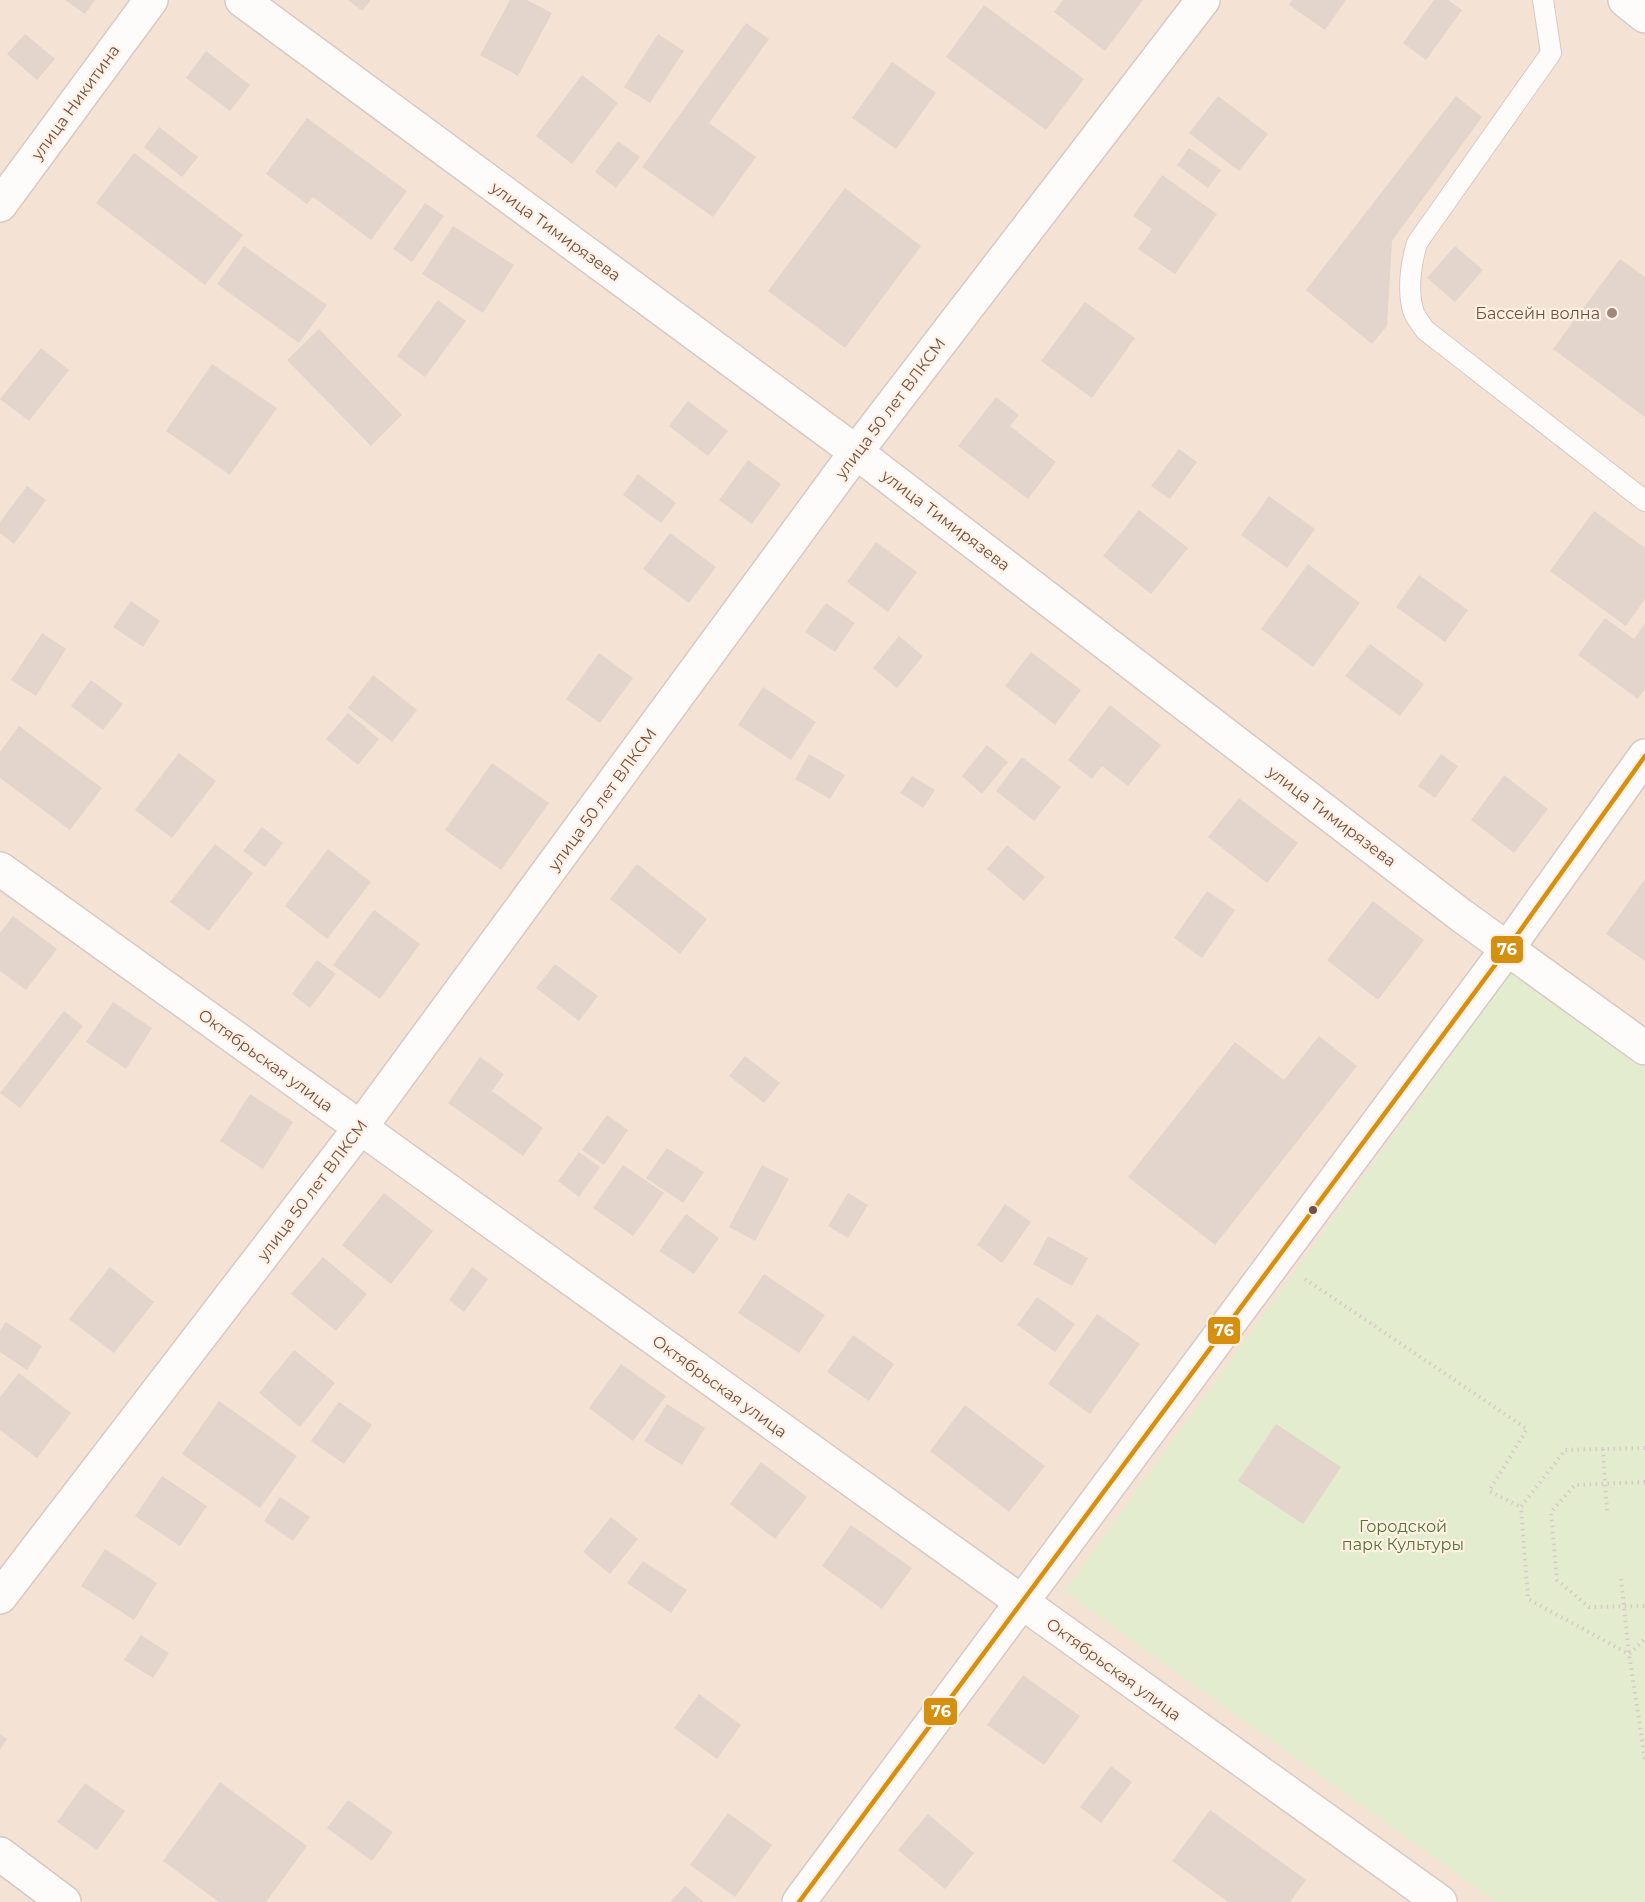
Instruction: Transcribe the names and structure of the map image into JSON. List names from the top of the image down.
{
  "streets": {
    "street": [
      "улица Никитина",
      "улица Тимирязева",
      "улица 50 лет ВЛКСМ",
      "Октябрьская улица"
    ]
  },
  "crossings": [
    ["улица Тимирязева", "улица 50 лет ВЛКСМ"],
    ["улица 50 лет ВЛКСМ", "Октябрьская улица"]
  ],
  "parks": ["Городской парк Культуры"],
  "places": ["Бассейн волна"],
  "lines": ["transit line 76"]
}
